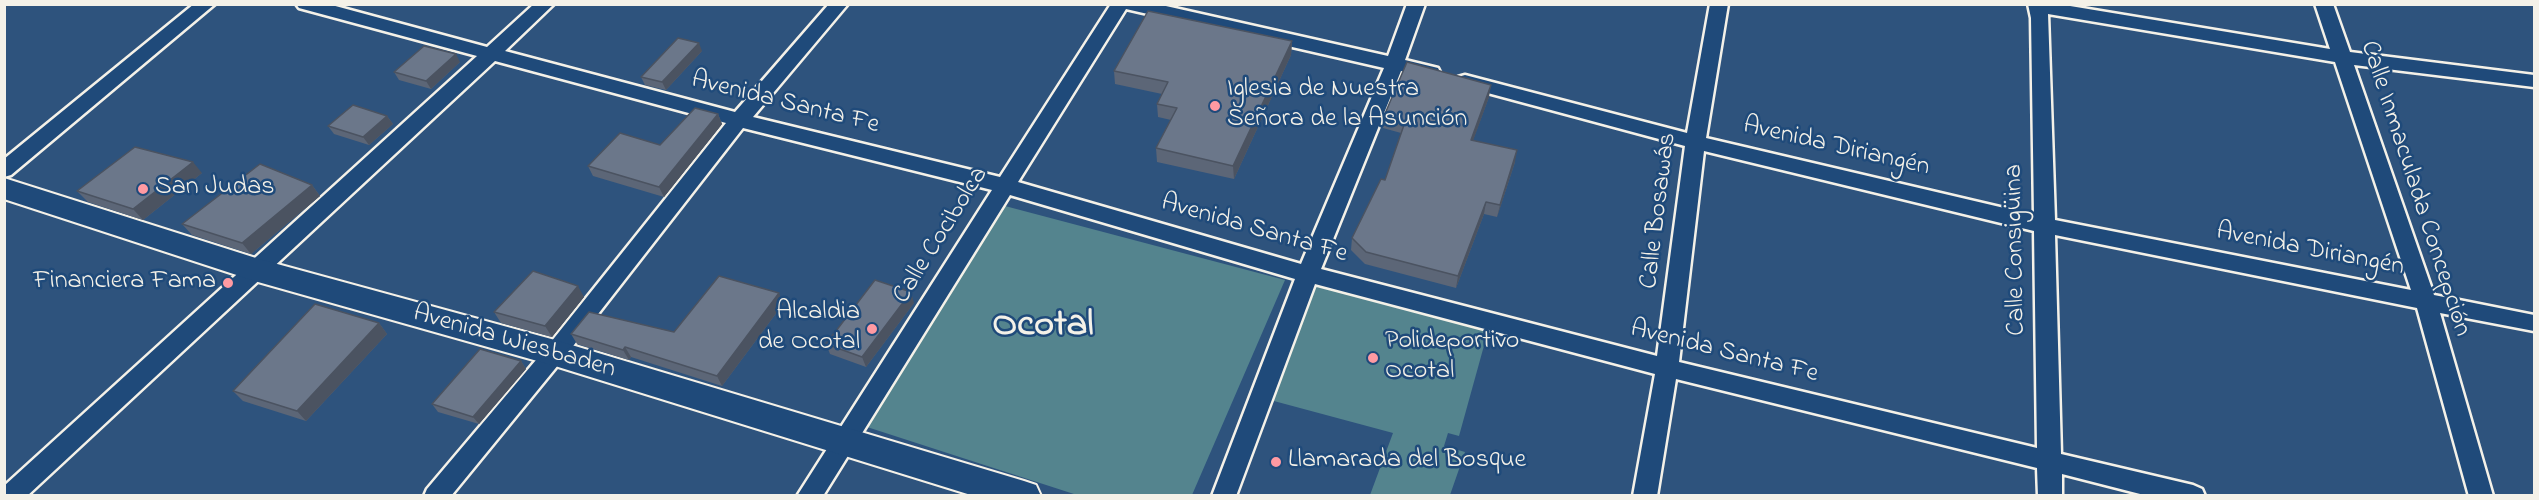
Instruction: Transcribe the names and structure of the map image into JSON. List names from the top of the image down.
{
  "streets": {
    "street": [
      "Avenida Santa Fe",
      "Avenida Diriangén",
      "Calle Inmaculada Concepción",
      "Calle Bosawás",
      "Calle Cocibolca",
      "Calle Consigüina",
      "Avenida Wiesbaden"
    ]
  },
  "crossings": [
    ["Avenida Santa Fe", "Calle Bosawás"],
    ["Avenida Santa Fe", "Calle Cocibolca"],
    ["Avenida Santa Fe", "Calle Consigüina"],
    ["Avenida Diriangén", "Calle Inmaculada Concepción"],
    ["Avenida Diriangén", "Calle Bosawás"],
    ["Avenida Diriangén", "Calle Consigüina"],
    ["Calle Cocibolca", "Avenida Wiesbaden"]
  ],
  "districts": ["Ocotal"],
  "places": [
    "Iglesia de Nuestra Señora de la Asunción",
    "San Judas",
    "Financiera Fama",
    "Alcaldia de Ocotal",
    "Polideportivo Ocotal",
    "Llamarada del Bosque"
  ]
}
